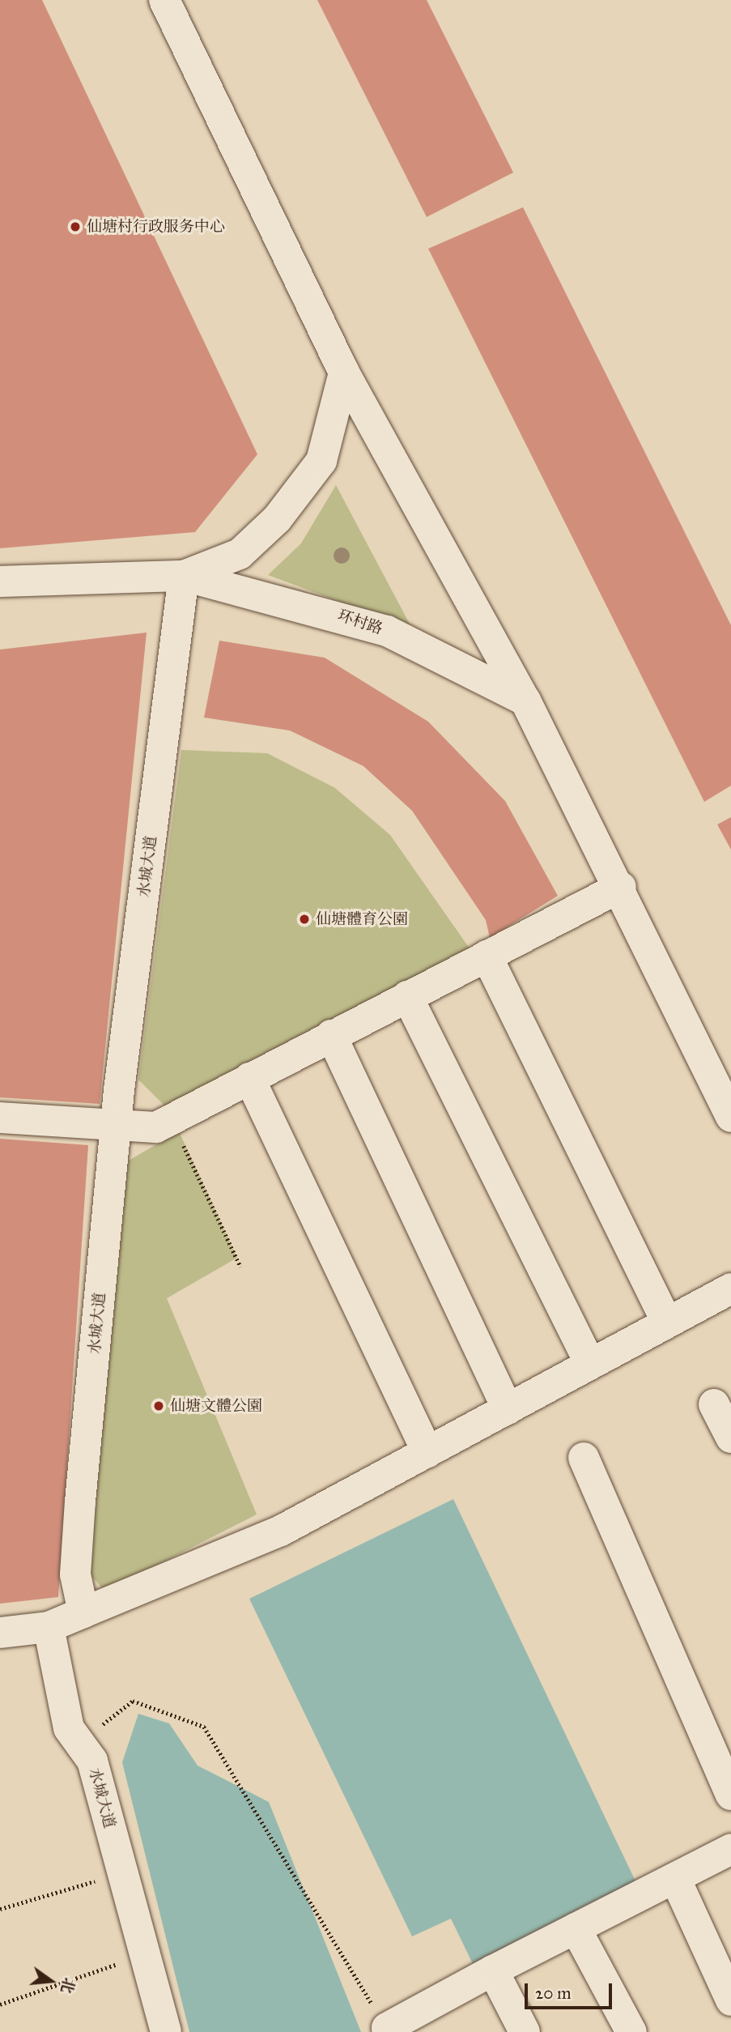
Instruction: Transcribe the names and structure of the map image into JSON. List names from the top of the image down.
{
  "streets": {
    "street": ["环村路", "水城大道"]
  },
  "crossings": [
    ["环村路", "水城大道"]
  ],
  "places": ["仙塘村行政服务中心", "仙塘體育公園", "仙塘文體公園"],
  "scale_bar": "20 m",
  "north": "right"
}
